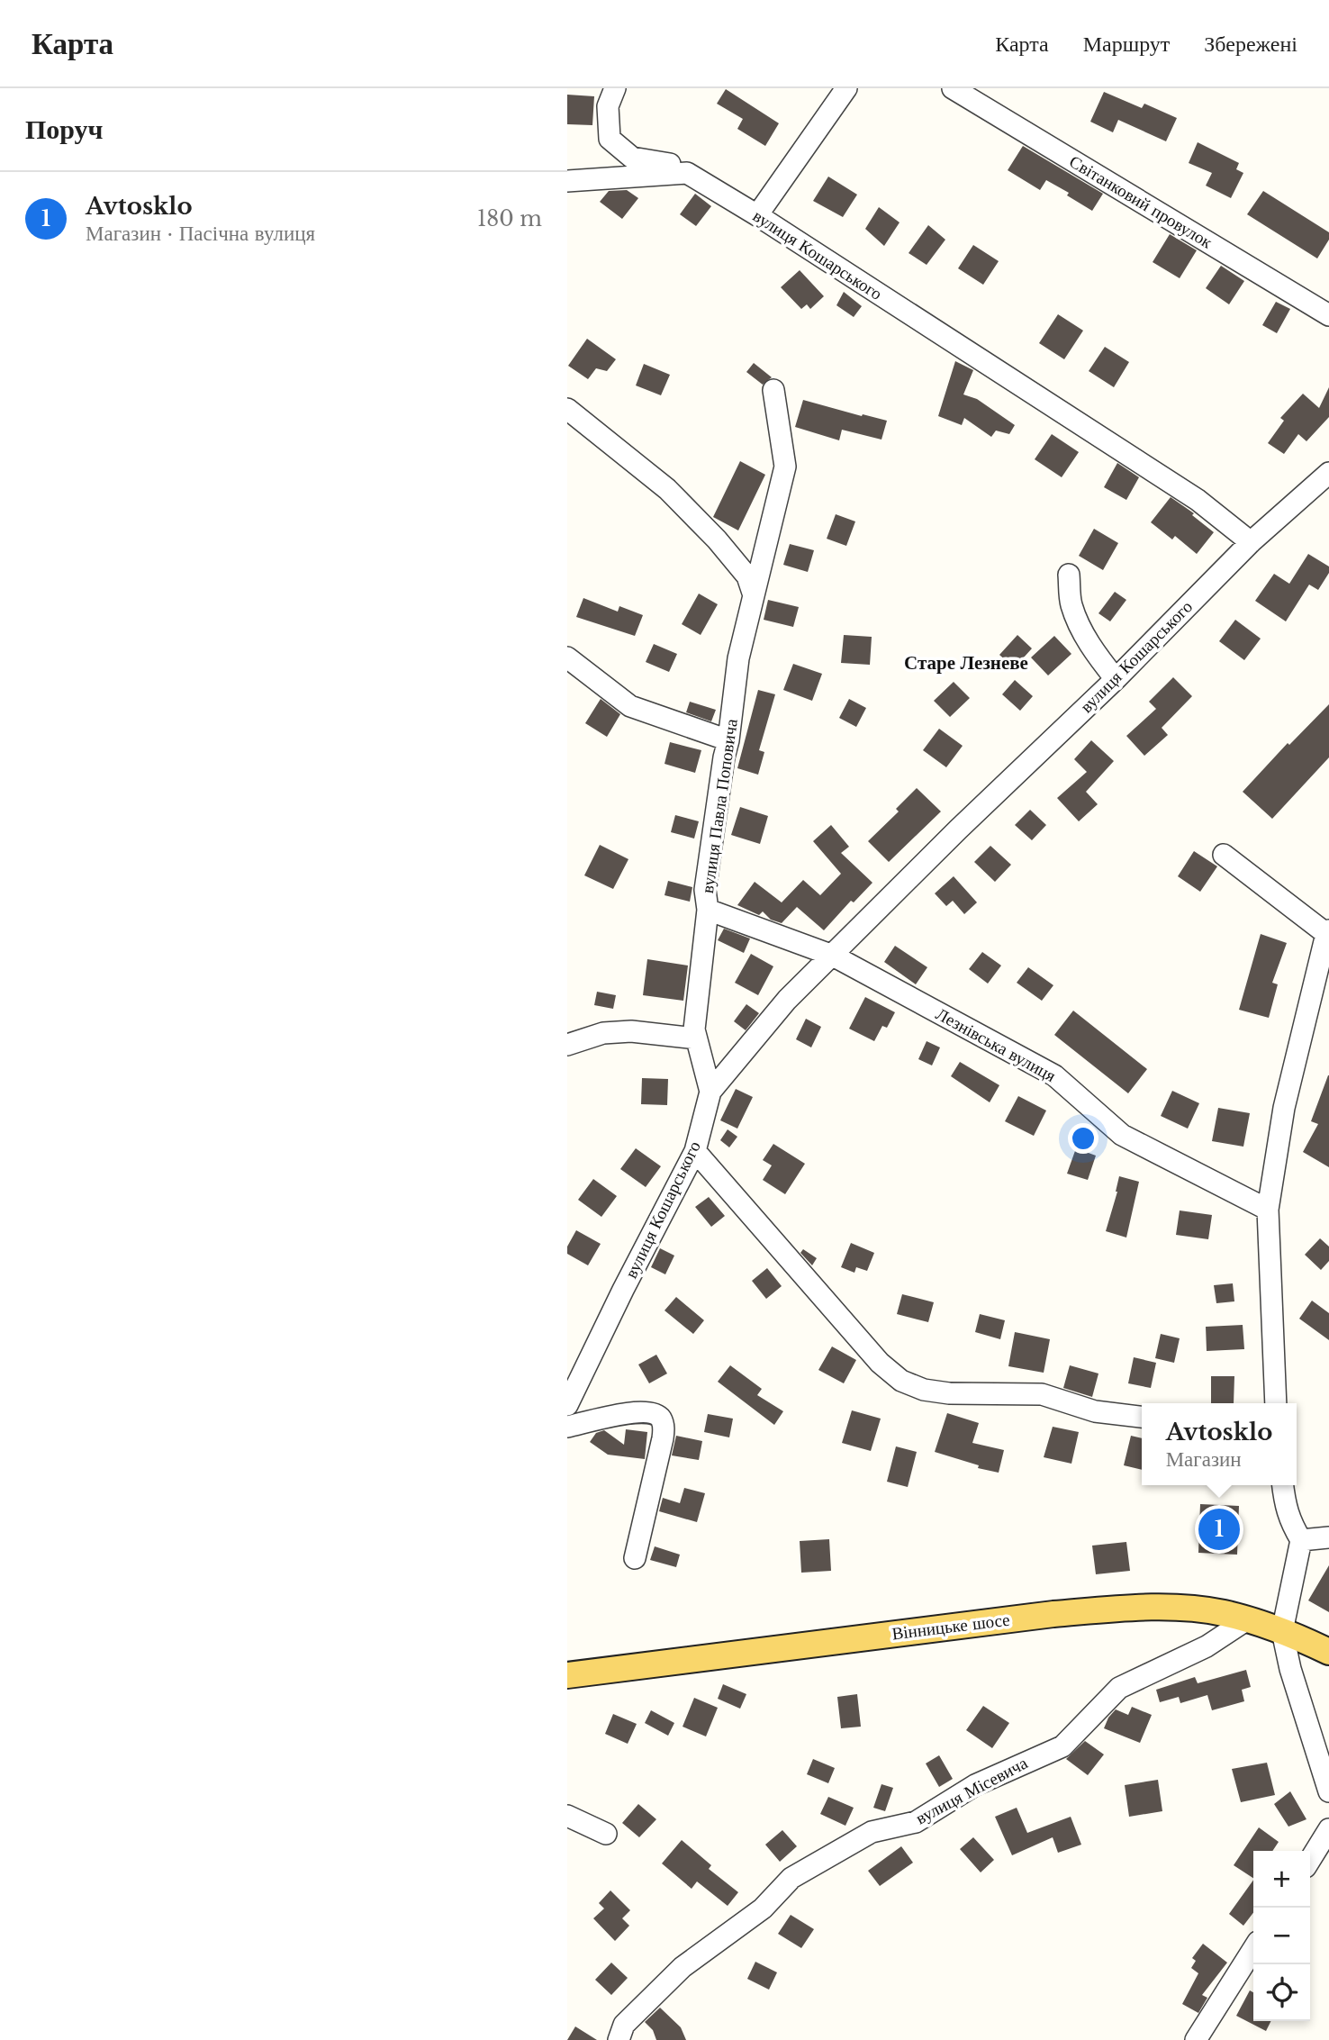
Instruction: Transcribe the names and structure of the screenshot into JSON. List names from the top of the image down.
{
  "streets": {
    "main road": ["Вінницьке шосе"],
    "street": [
      "Світанковий провулок",
      "вулиця Кошарського",
      "вулиця Павла Поповича",
      "Лезнівська вулиця",
      "вулиця Місевича"
    ]
  },
  "crossings": [
    ["вулиця Кошарського", "вулиця Павла Поповича"],
    ["вулиця Кошарського", "Лезнівська вулиця"],
    ["вулиця Павла Поповича", "Лезнівська вулиця"],
    ["Вінницьке шосе", "вулиця Місевича"]
  ],
  "districts": ["Старе Лезневе"],
  "page": {
    "header": "Карта",
    "nav": ["Карта", "Маршрут", "Збережені"],
    "heading": "Поруч",
    "list": [
      {
        "mark": "1",
        "name": "Avtosklo",
        "note": "Магазин · Пасічна вулиця",
        "value": "180 m"
      }
    ],
    "popup": ["Avtosklo", "Магазин"],
    "pins": "1",
    "map_buttons": ["+", "−"]
  }
}
